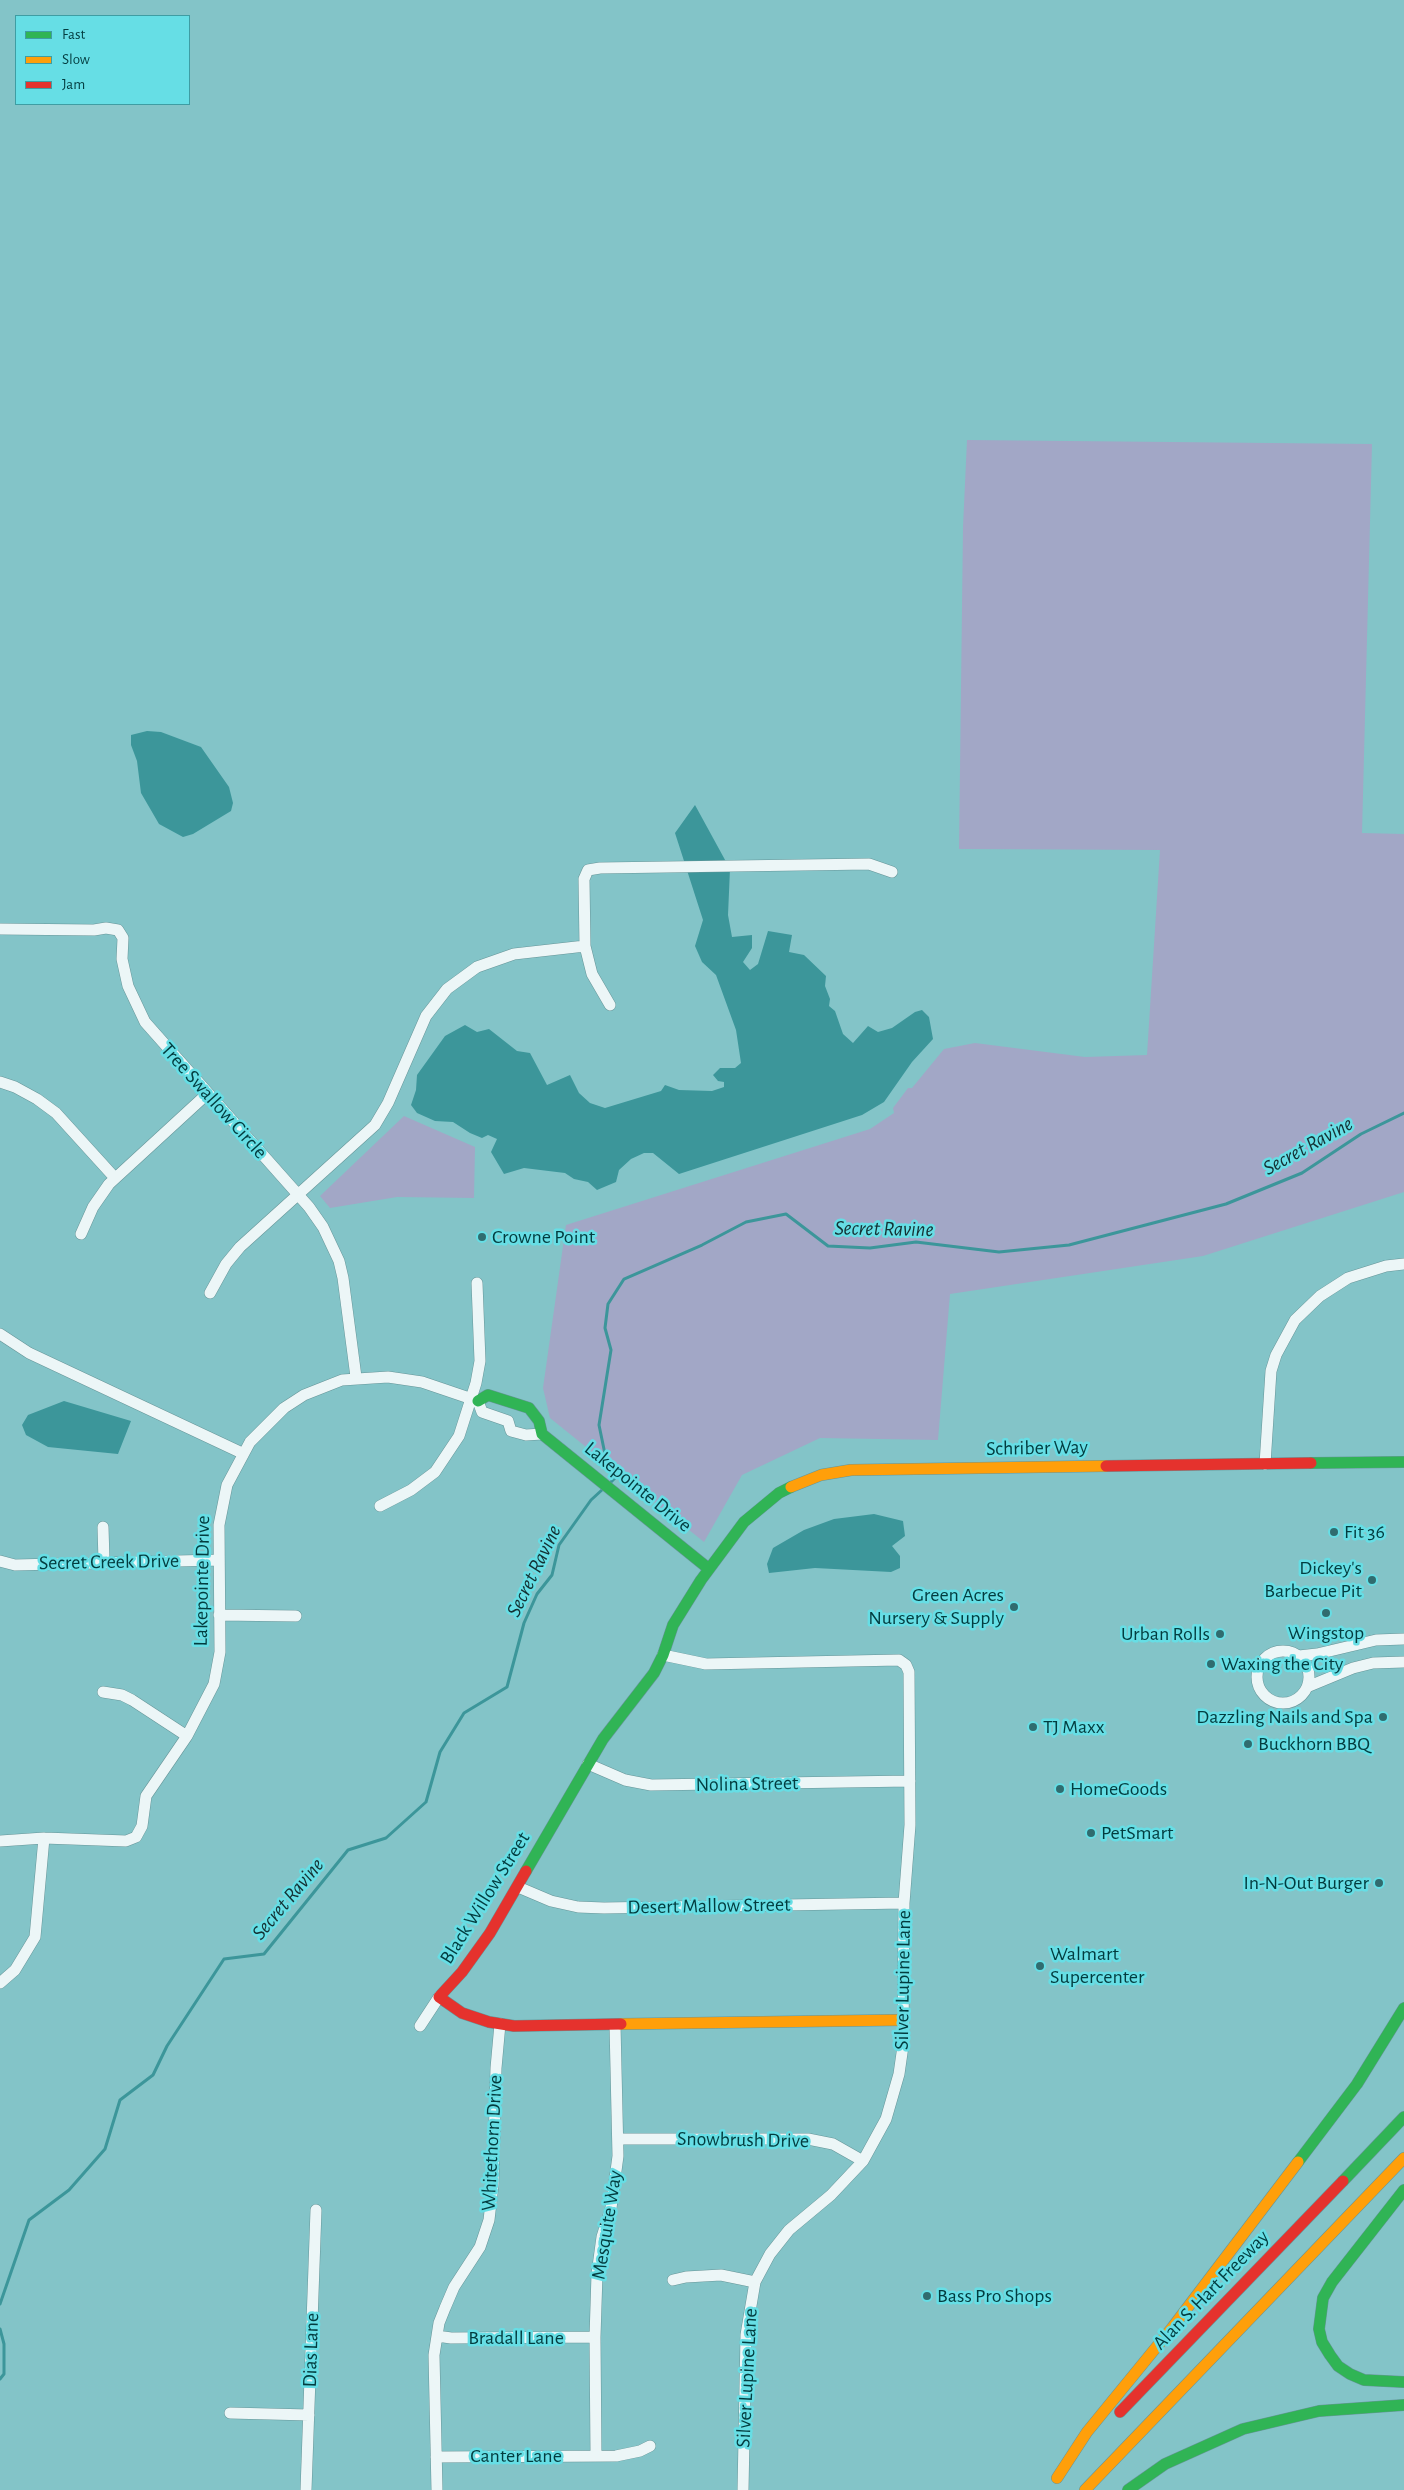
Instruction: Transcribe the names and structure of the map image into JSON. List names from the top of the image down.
{
  "streets": {
    "main road": [
      "Schriber Way",
      "Lakepointe Drive",
      "Black Willow Street",
      "Alan S. Hart Freeway"
    ],
    "street": [
      "Tree Swallow Circle",
      "Secret Creek Drive",
      "Nolina Street",
      "Desert Mallow Street",
      "Silver Lupine Lane",
      "Snowbrush Drive",
      "Whitethorn Drive",
      "Mesquite Way",
      "Bradall Lane",
      "Dias Lane",
      "Canter Lane"
    ]
  },
  "crossings": [
    ["Tree Swallow Circle", "Lakepointe Drive"],
    ["Schriber Way", "Lakepointe Drive"],
    ["Schriber Way", "Black Willow Street"],
    ["Lakepointe Drive", "Secret Creek Drive"],
    ["Lakepointe Drive", "Black Willow Street"],
    ["Nolina Street", "Black Willow Street"],
    ["Nolina Street", "Silver Lupine Lane"],
    ["Black Willow Street", "Desert Mallow Street"],
    ["Black Willow Street", "Silver Lupine Lane"],
    ["Desert Mallow Street", "Silver Lupine Lane"],
    ["Silver Lupine Lane", "Snowbrush Drive"],
    ["Snowbrush Drive", "Mesquite Way"],
    ["Whitethorn Drive", "Bradall Lane"],
    ["Whitethorn Drive", "Canter Lane"],
    ["Mesquite Way", "Bradall Lane"],
    ["Mesquite Way", "Canter Lane"]
  ],
  "water": ["Secret Ravine"],
  "places": [
    "Crowne Point",
    "Fit 36",
    "Dickey's Barbecue Pit",
    "Green Acres Nursery & Supply",
    "Wingstop",
    "Urban Rolls",
    "Waxing the City",
    "Dazzling Nails and Spa",
    "TJ Maxx",
    "Buckhorn BBQ",
    "HomeGoods",
    "PetSmart",
    "In-N-Out Burger",
    "Walmart Supercenter",
    "Bass Pro Shops"
  ],
  "legend": ["Fast", "Slow", "Jam"]
}
